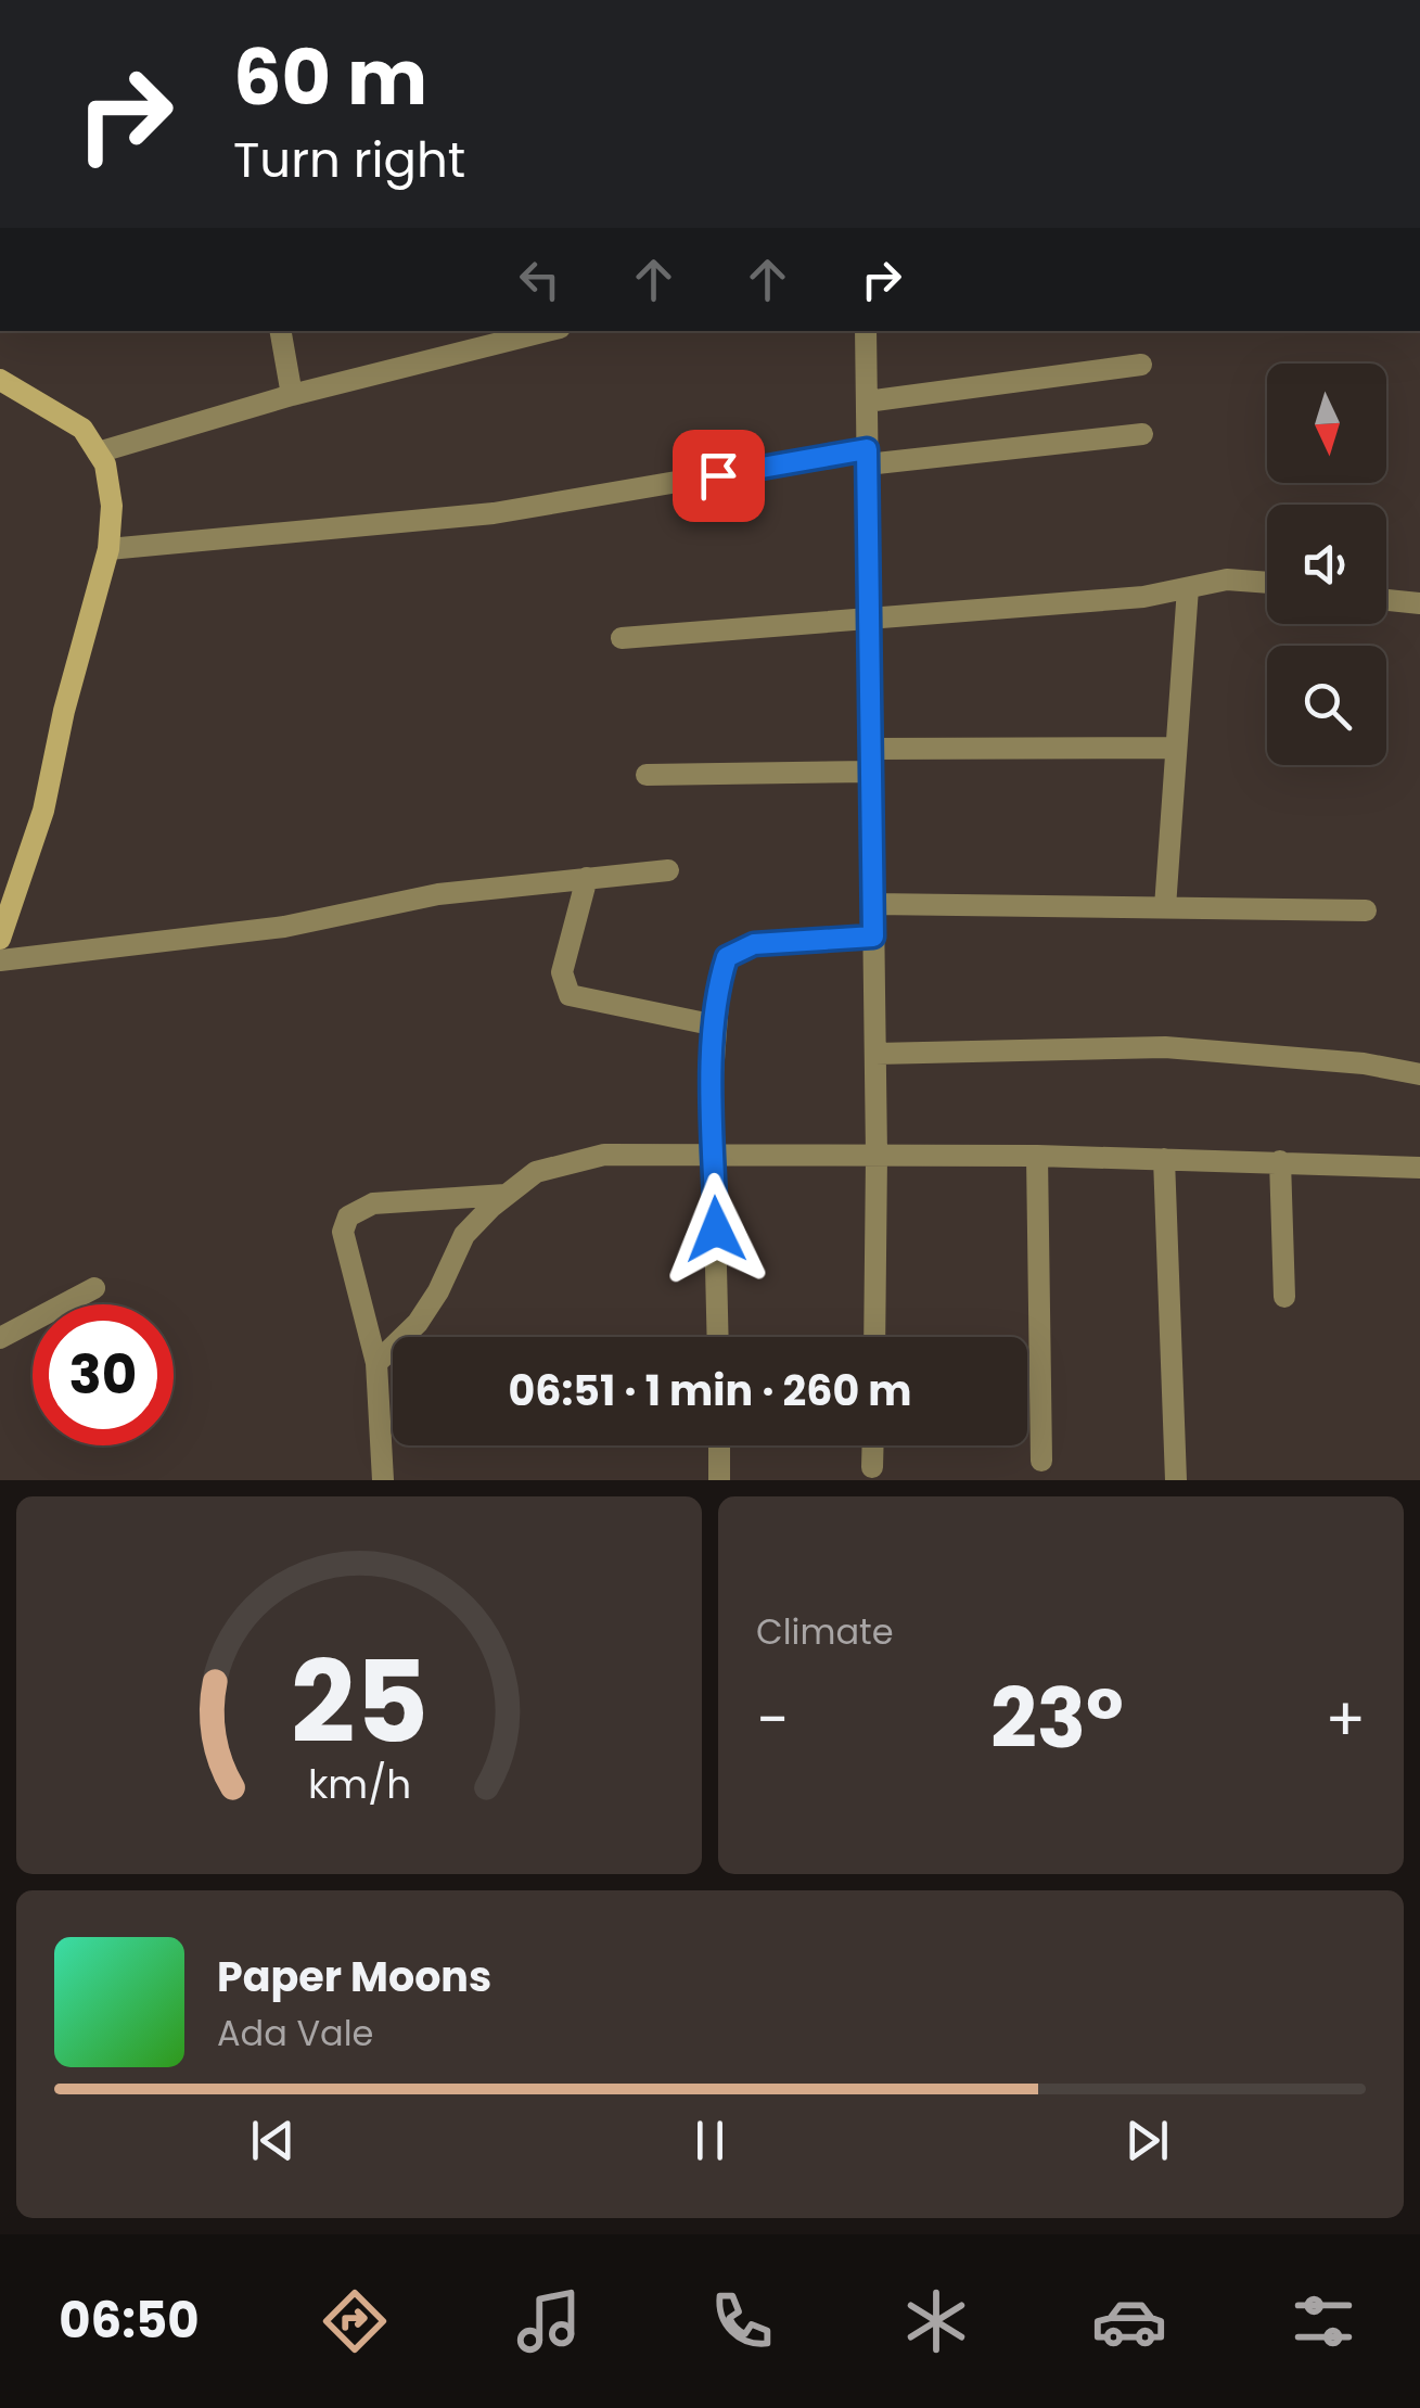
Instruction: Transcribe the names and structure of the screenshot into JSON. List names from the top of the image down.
{
  "north": "bottom",
  "page": {
    "turn": ["60 m", "Turn right"],
    "limit": "30",
    "trip": "06:51 · 1 min · 260 m",
    "tile": "Climate",
    "heat": ["−", "23°", "+"],
    "song": ["Paper Moons", "Ada Vale"],
    "tabs": "06:50",
    "gauge": ["25", "km/h"]
  }
}
